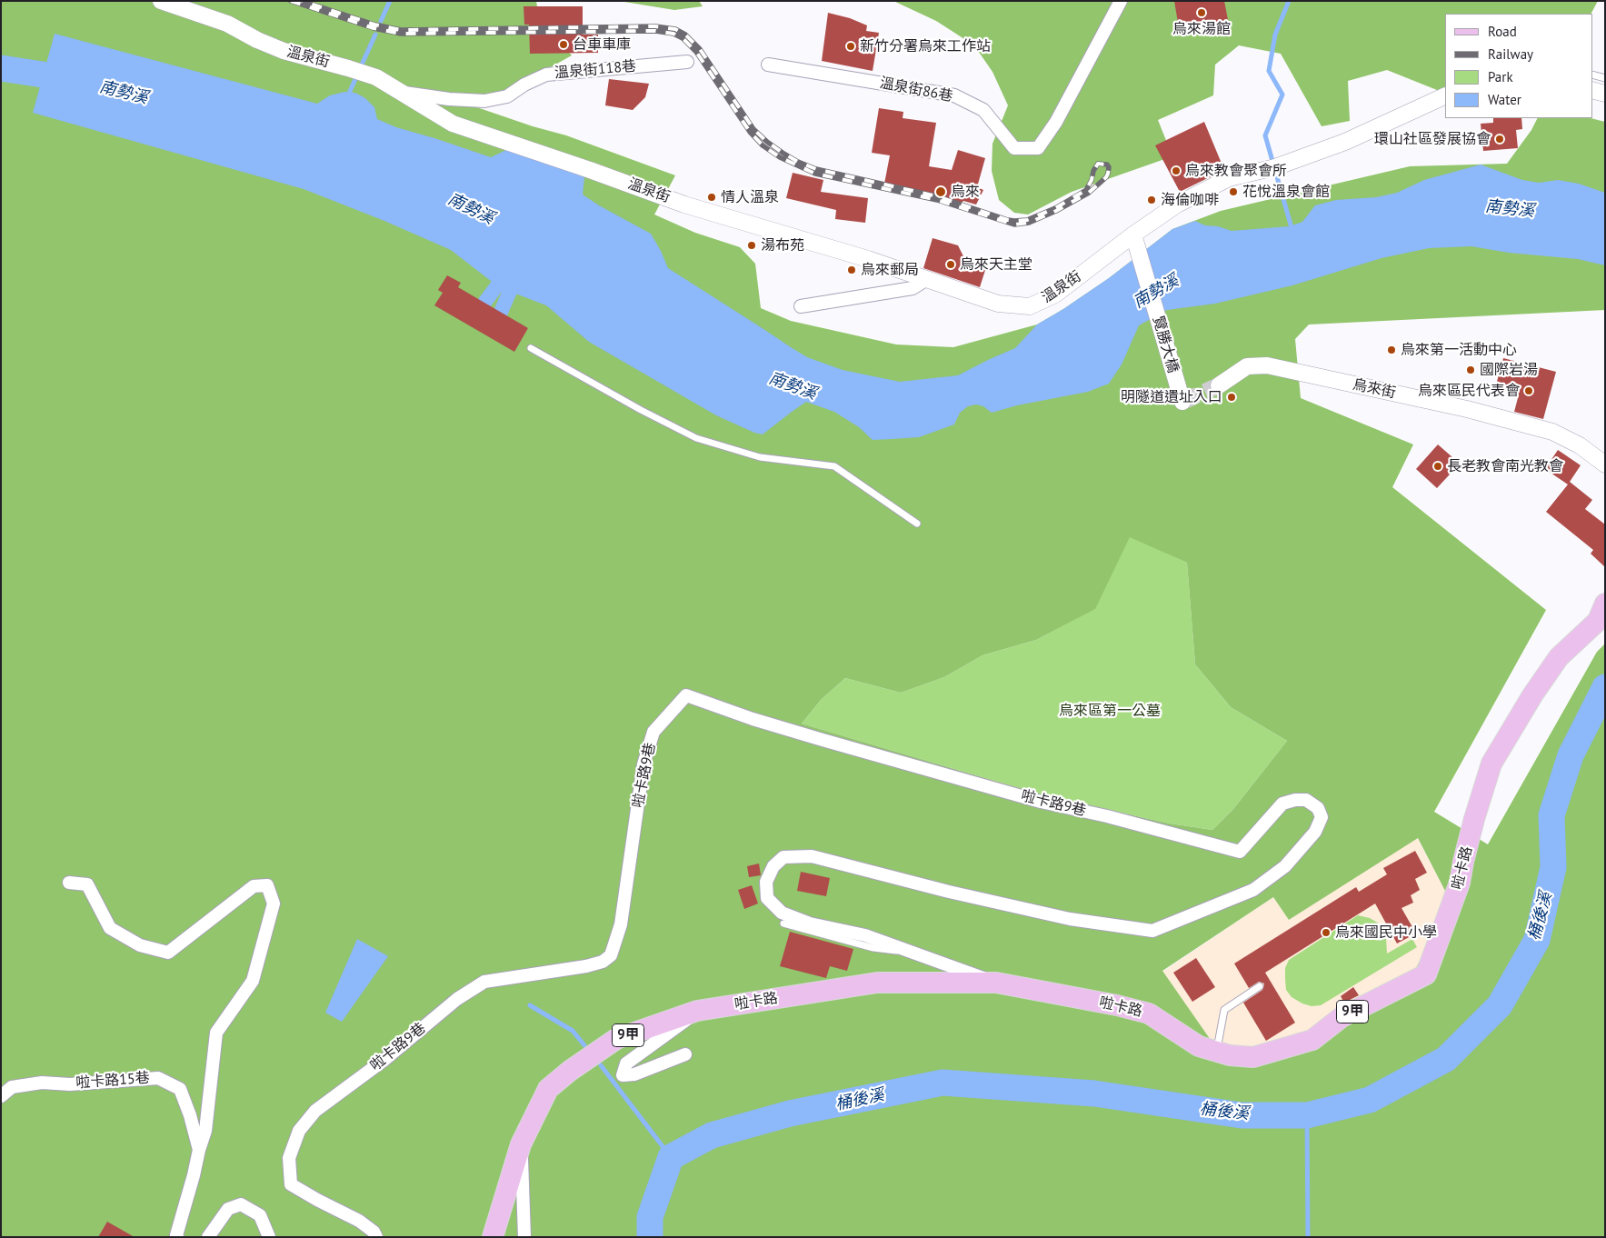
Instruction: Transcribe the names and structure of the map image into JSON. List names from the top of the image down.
{
  "streets": {
    "main road": ["啦卡路", "9甲"],
    "street": [
      "溫泉街",
      "溫泉街118巷",
      "溫泉街86巷",
      "覽勝大橋",
      "烏來街",
      "啦卡路9巷",
      "啦卡路15巷"
    ]
  },
  "crossings": [
    ["溫泉街", "溫泉街118巷"],
    ["溫泉街", "覽勝大橋"],
    ["啦卡路9巷", "啦卡路"]
  ],
  "water": ["南勢溪", "桶後溪"],
  "parks": ["烏來區第一公墓"],
  "places": [
    "烏來湯館",
    "台車車庫",
    "新竹分署烏來工作站",
    "環山社區發展協會",
    "烏來教會聚會所",
    "烏來",
    "花悅溫泉會館",
    "情人溫泉",
    "海倫咖啡",
    "湯布苑",
    "烏來天主堂",
    "烏來郵局",
    "烏來第一活動中心",
    "國際岩湯",
    "烏來區民代表會",
    "明隧道遺址入口",
    "長老教會南光教會",
    "烏來國民中小學"
  ],
  "legend": [
    "Road",
    "Railway",
    "Park",
    "Water"
  ]
}
